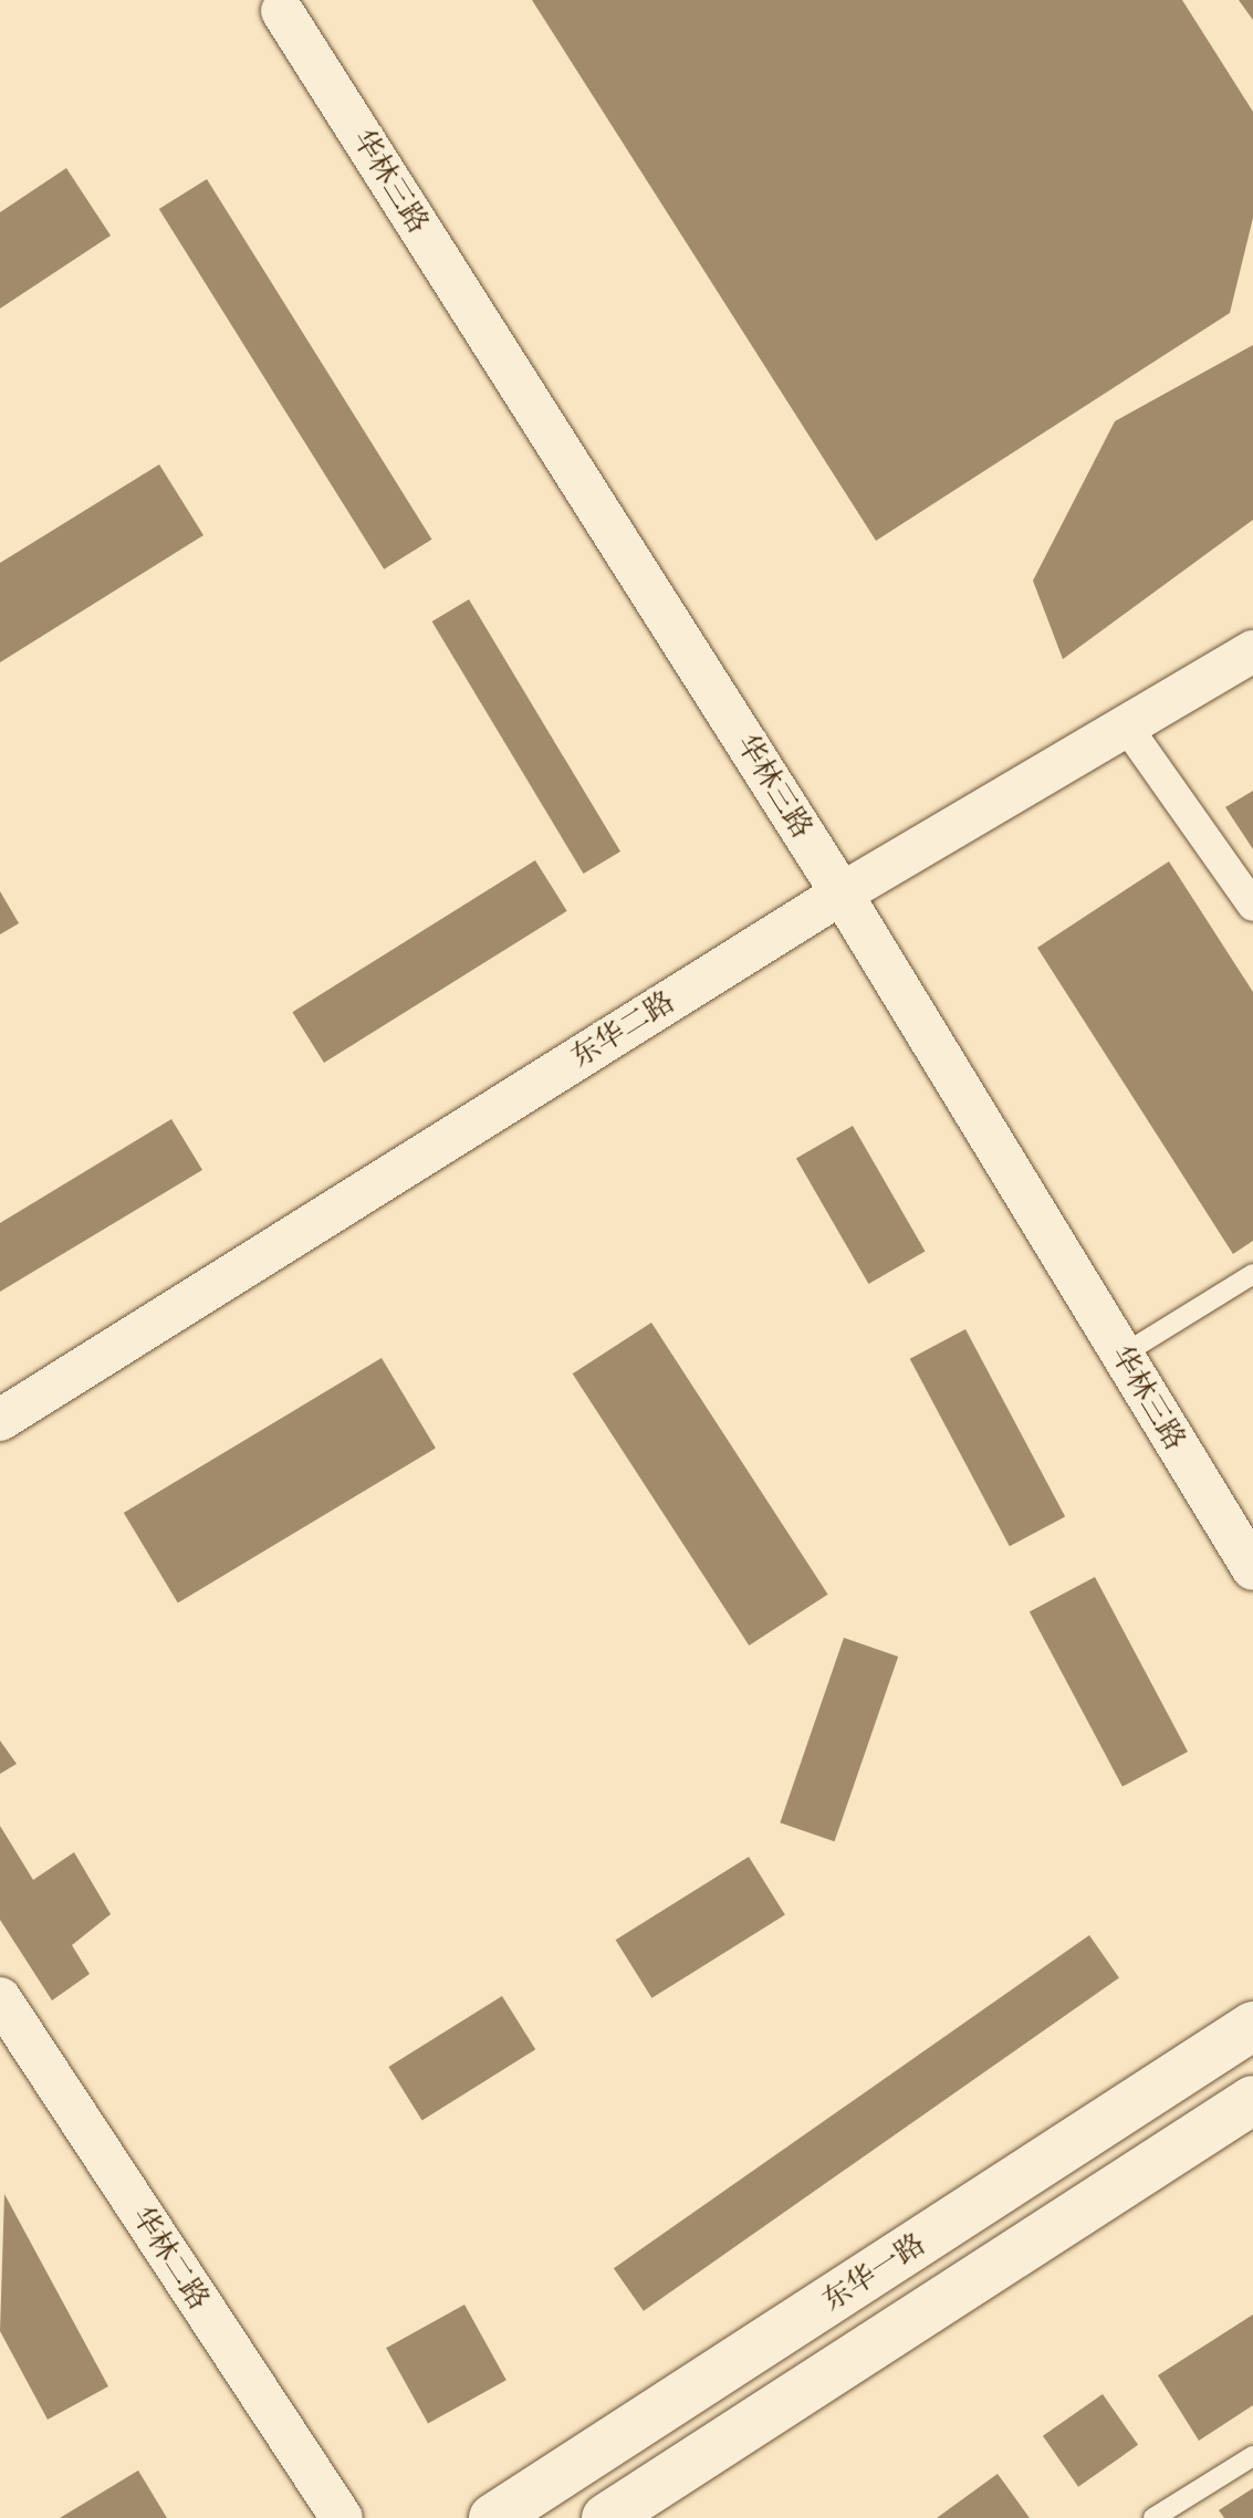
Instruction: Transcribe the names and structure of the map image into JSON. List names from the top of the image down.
{
  "streets": {
    "street": [
      "华林三路",
      "东华二路",
      "华林二路",
      "东华一路"
    ]
  },
  "crossings": [
    ["华林三路", "东华二路"]
  ]
}
